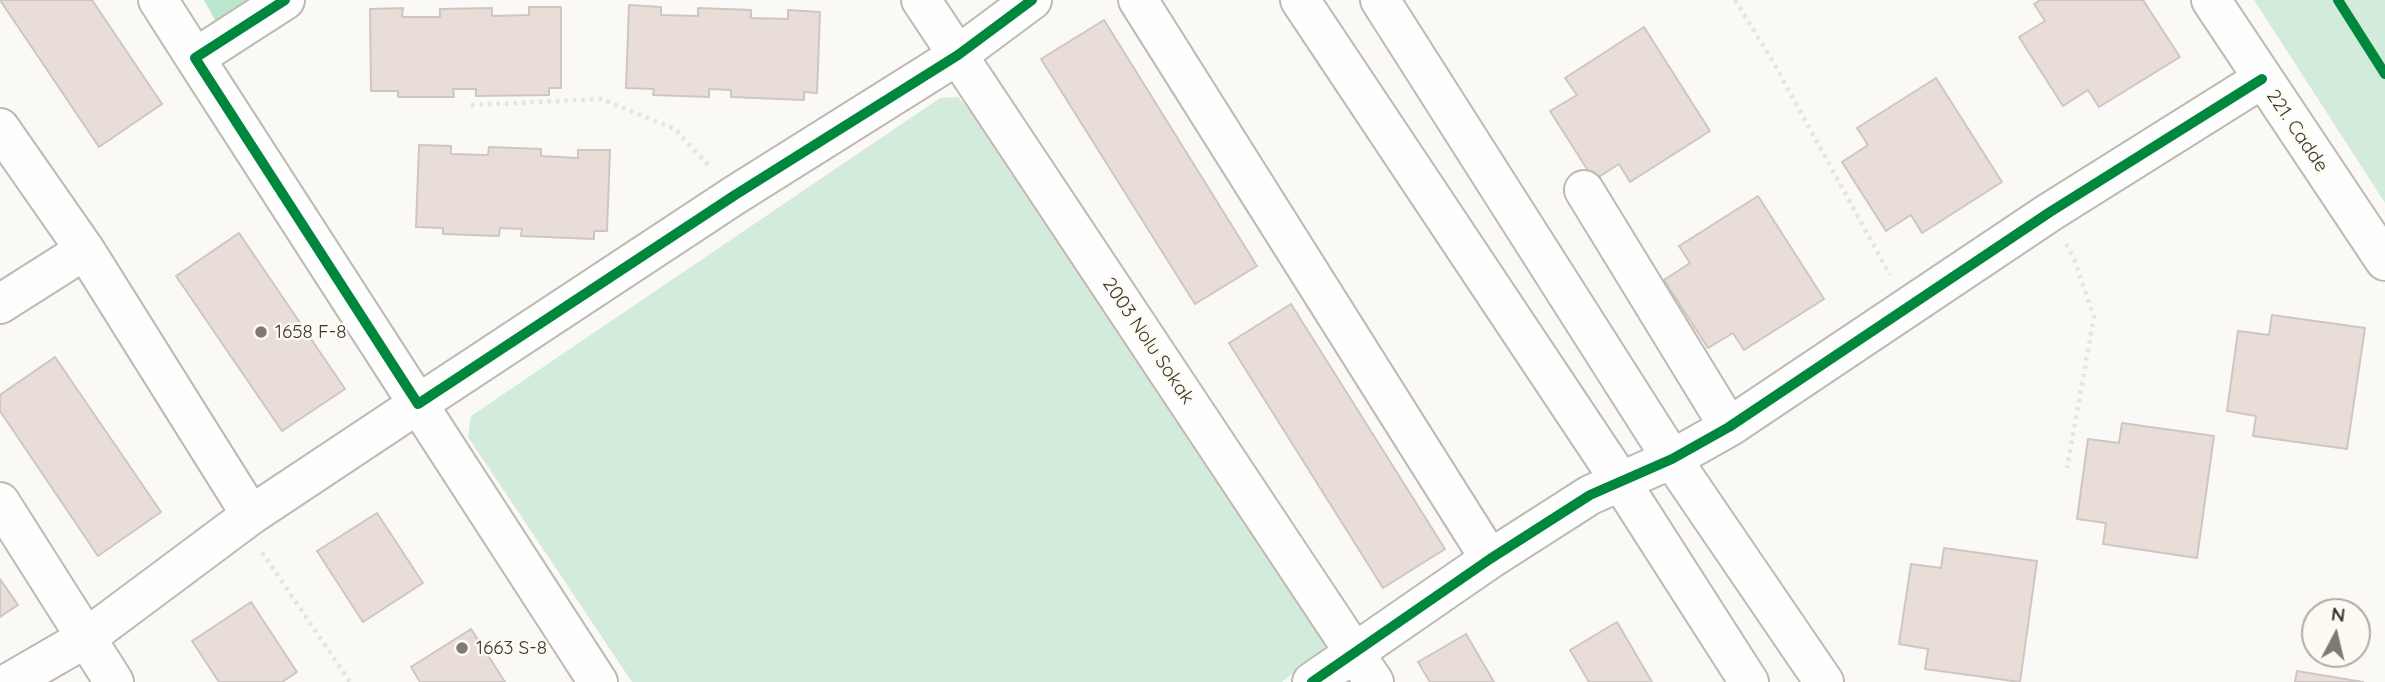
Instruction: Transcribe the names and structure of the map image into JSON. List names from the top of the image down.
{
  "streets": {
    "street": ["221. Cadde", "2003 Nolu Sokak"]
  },
  "places": ["1658 F-8", "1663 S-8"],
  "north": "top"
}
